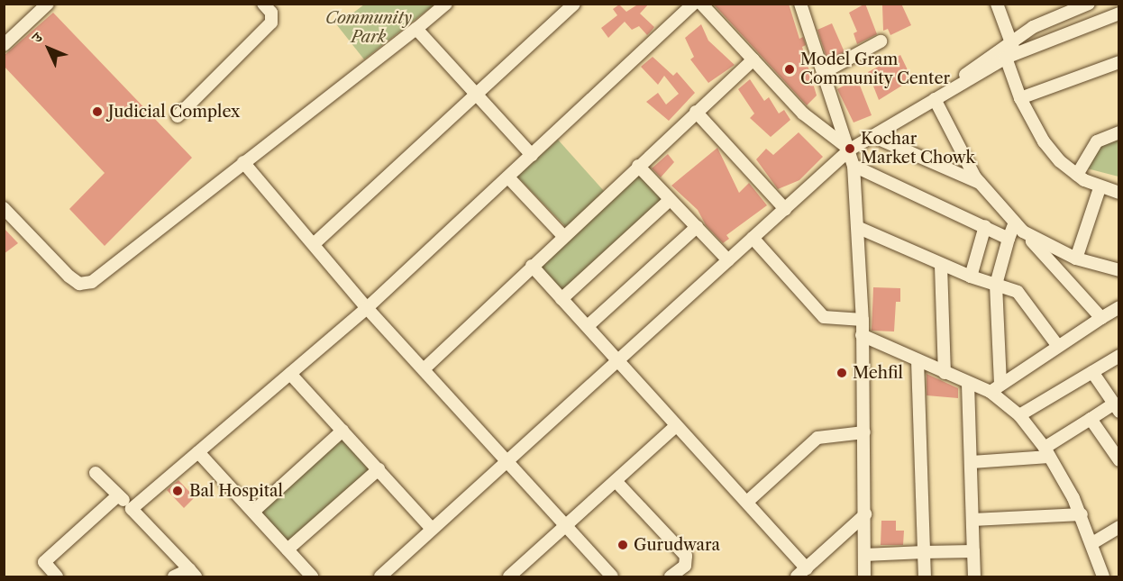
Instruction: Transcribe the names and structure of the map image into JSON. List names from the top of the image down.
{
  "parks": ["Community Park"],
  "places": [
    "Model Gram Community Center",
    "Judicial Complex",
    "Kochar Market Chowk",
    "Mehfil",
    "Bal Hospital",
    "Gurudwara"
  ],
  "north": "top left"
}
